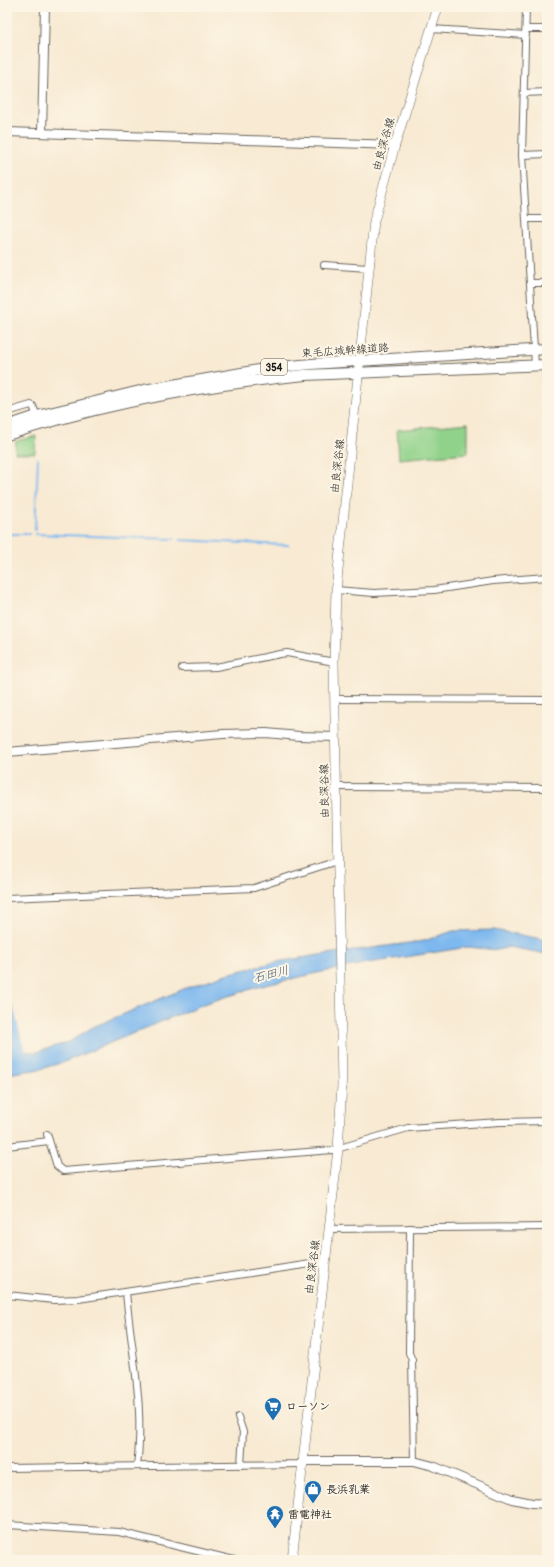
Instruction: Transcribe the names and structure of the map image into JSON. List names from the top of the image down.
{
  "streets": {
    "highway": ["東毛広域幹線道路", "354"],
    "main road": ["由良深谷線"]
  },
  "crossings": [
    ["由良深谷線", "東毛広域幹線道路"]
  ],
  "water": ["石田川"],
  "places": {
    "supermarket": ["ローソン"],
    "shop": ["長浜乳業"],
    "temple": ["雷電神社"]
  }
}
